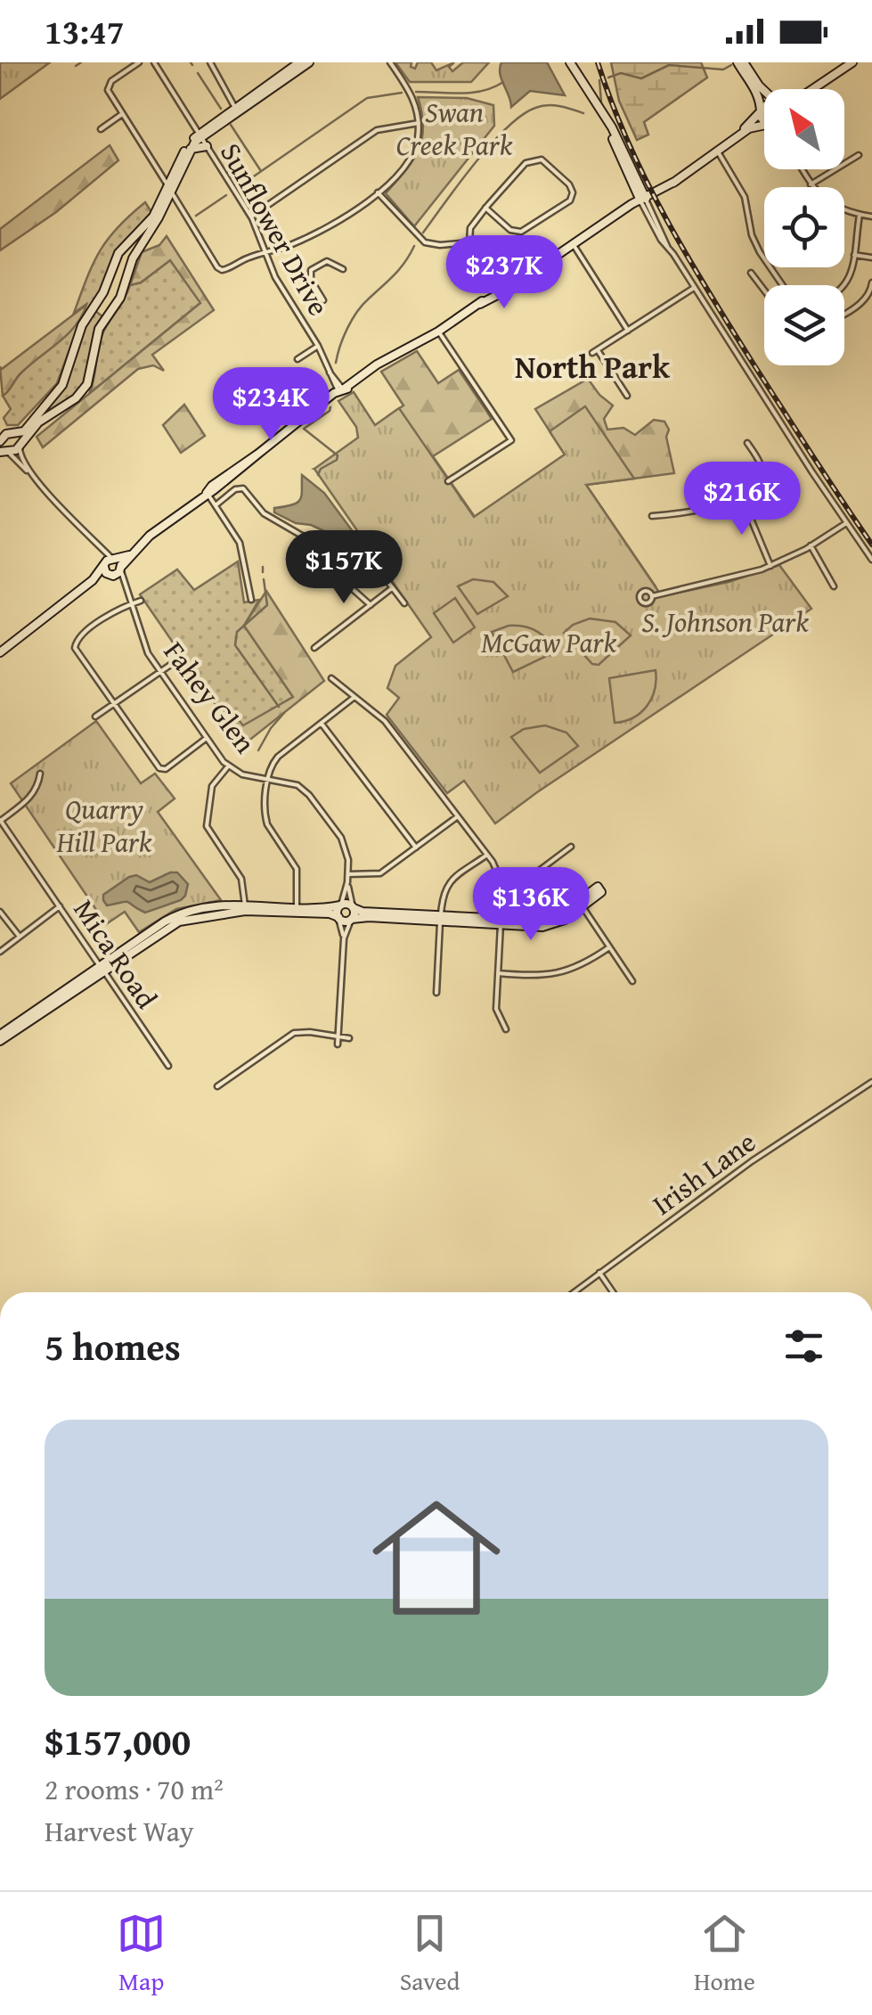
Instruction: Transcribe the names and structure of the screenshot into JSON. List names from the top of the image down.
{
  "streets": {
    "street": [
      "Sunflower Drive",
      "Fahey Glen",
      "Mica Road",
      "Irish Lane"
    ]
  },
  "districts": ["North Park"],
  "parks": [
    "Swan Creek Park",
    "S. Johnson Park",
    "McGaw Park",
    "Quarry Hill Park"
  ],
  "north": "top left",
  "page": {
    "status": "13:47",
    "price": [
      "$237K",
      "$234K",
      "$216K",
      "$157K",
      "$136K"
    ],
    "heading": "5 homes",
    "list": [
      {
        "name": "$157,000",
        "note": "2 rooms · 70 m² · Harvest Way"
      }
    ],
    "tabs": ["Map", "Saved", "Home"]
  }
}
